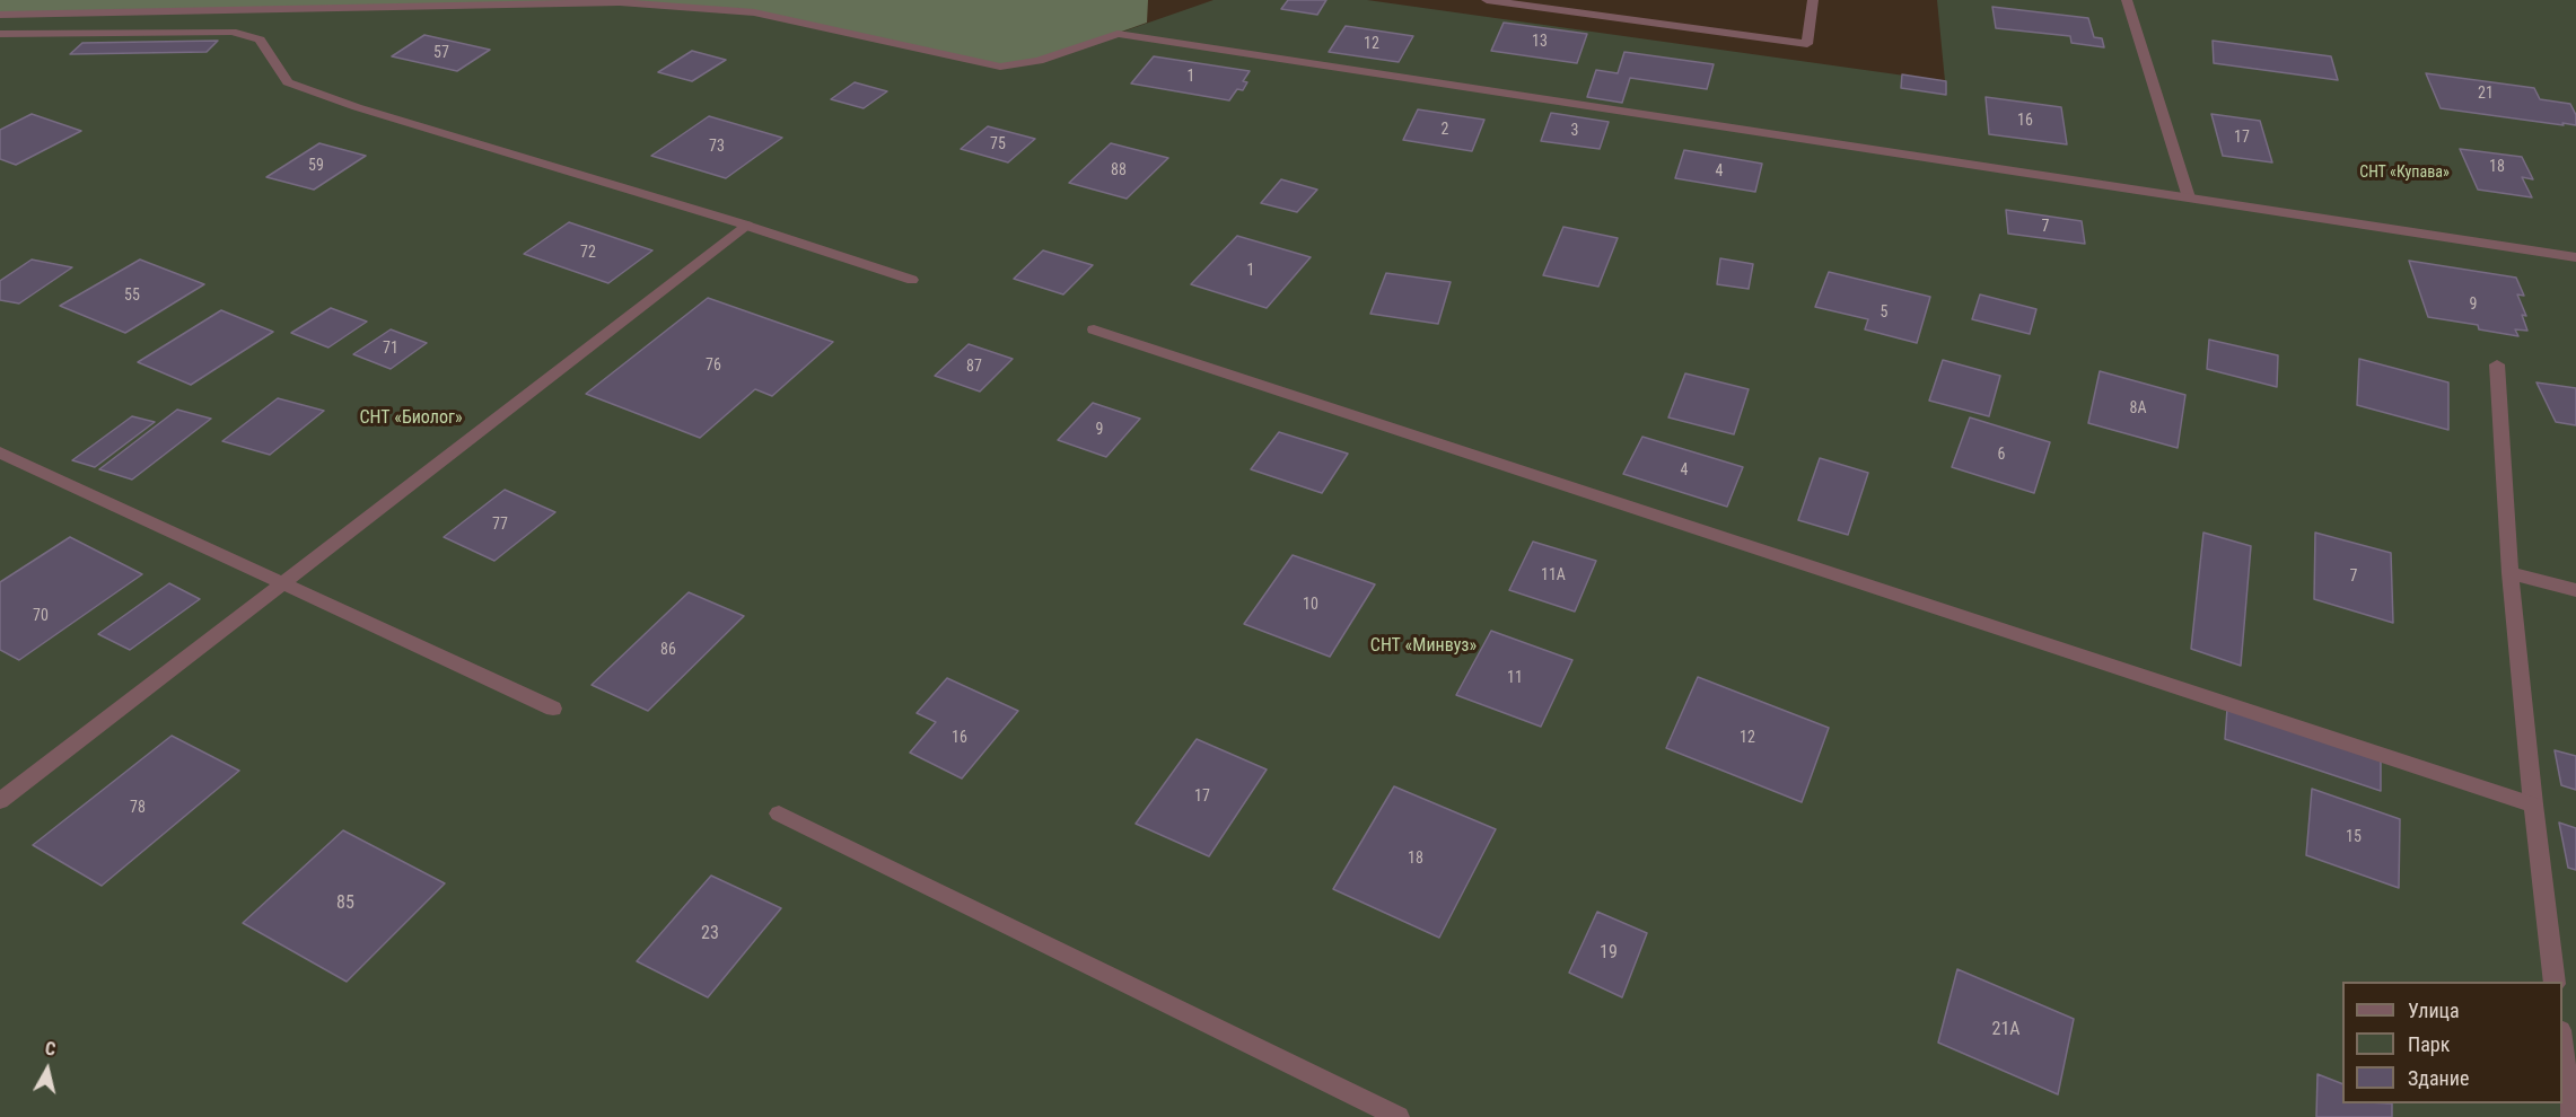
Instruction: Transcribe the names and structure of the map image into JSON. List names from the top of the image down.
{
  "parks": ["СНТ «Купава»", "СНТ «Биолог»", "СНТ «Минвуз»"],
  "house_numbers": [
    "13",
    "12",
    "57",
    "1",
    "21",
    "16",
    "2",
    "3",
    "17",
    "75",
    "73",
    "59",
    "18",
    "88",
    "4",
    "7",
    "72",
    "1",
    "55",
    "9",
    "5",
    "71",
    "76",
    "87",
    "8А",
    "9",
    "6",
    "4",
    "77",
    "11А",
    "7",
    "10",
    "70",
    "86",
    "11",
    "16",
    "12",
    "17",
    "78",
    "15",
    "18",
    "85",
    "23",
    "19",
    "21А"
  ],
  "legend": ["Улица", "Парк", "Здание"],
  "north": "top"
}
